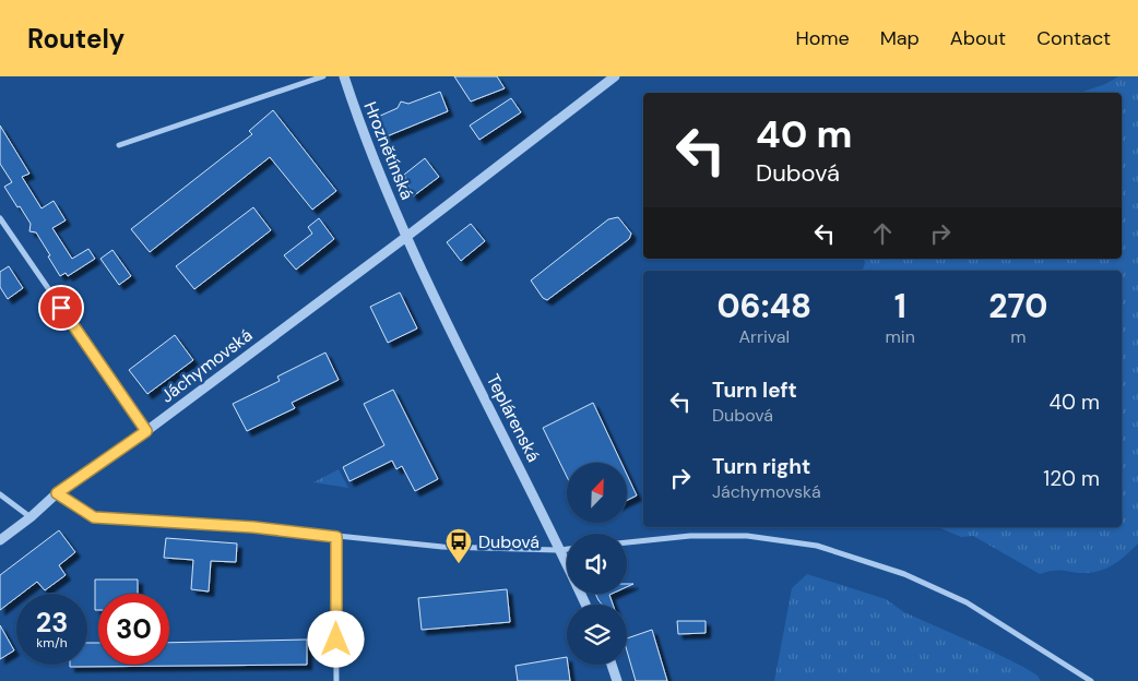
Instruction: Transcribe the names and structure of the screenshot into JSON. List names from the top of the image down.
{
  "streets": {
    "street": ["Hroznětínská", "Jáchymovská", "Teplárenská"]
  },
  "crossings": [
    ["Hroznětínská", "Jáchymovská"],
    ["Hroznětínská", "Teplárenská"],
    ["Jáchymovská", "Teplárenská"]
  ],
  "places": {
    "bus stop": ["Dubová"]
  },
  "north": "top right",
  "page": {
    "header": "Routely",
    "nav": [
      "Home",
      "Map",
      "About",
      "Contact"
    ],
    "turn": ["40 m", "Dubová"],
    "eta": [
      "06:48",
      "Arrival",
      "1",
      "min",
      "270",
      "m"
    ],
    "list": [
      {
        "name": "Turn left",
        "note": "Dubová",
        "value": "40 m"
      },
      {
        "name": "Turn right",
        "note": "Jáchymovská",
        "value": "120 m"
      }
    ],
    "speed": "23 km/h",
    "limit": "30"
  }
}
